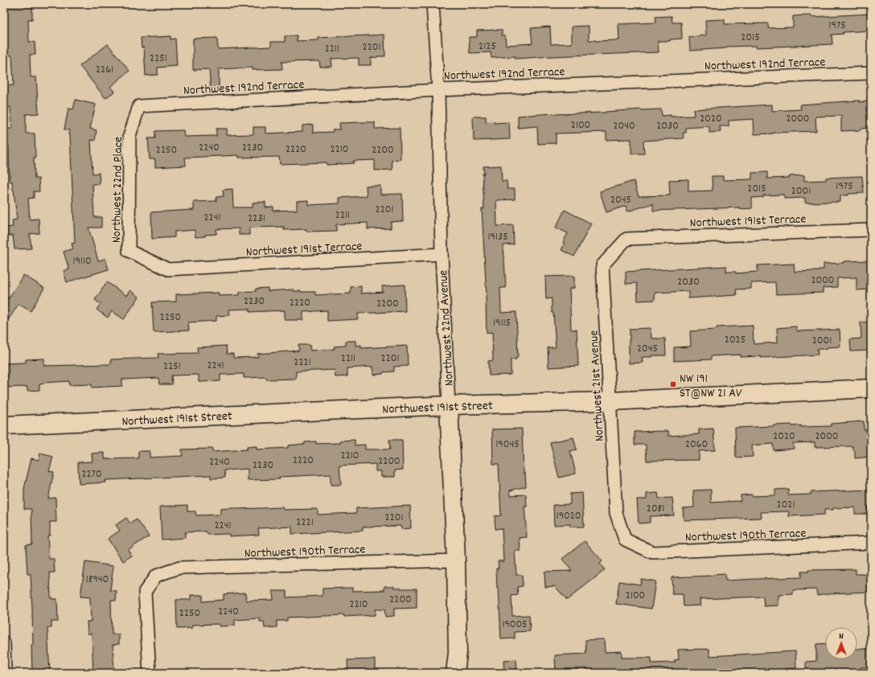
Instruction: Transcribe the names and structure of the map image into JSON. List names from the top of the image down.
{
  "streets": {
    "street": [
      "Northwest 192nd Terrace",
      "Northwest 22nd Place",
      "Northwest 191st Terrace",
      "Northwest 22nd Avenue",
      "Northwest 21st Avenue",
      "Northwest 191st Street",
      "Northwest 190th Terrace"
    ]
  },
  "crossings": [
    ["Northwest 192nd Terrace", "Northwest 22nd Place"],
    ["Northwest 192nd Terrace", "Northwest 22nd Avenue"],
    ["Northwest 22nd Place", "Northwest 191st Terrace"],
    ["Northwest 191st Terrace", "Northwest 22nd Avenue"],
    ["Northwest 191st Terrace", "Northwest 21st Avenue"],
    ["Northwest 22nd Avenue", "Northwest 191st Street"],
    ["Northwest 22nd Avenue", "Northwest 190th Terrace"],
    ["Northwest 21st Avenue", "Northwest 191st Street"],
    ["Northwest 21st Avenue", "Northwest 190th Terrace"]
  ],
  "places": {
    "transit": ["NW 191 ST@NW 21 AV"]
  },
  "house_numbers": [
    "1975",
    "2015",
    "2125",
    "2201",
    "2211",
    "2251",
    "2261",
    "2020",
    "2000",
    "2100",
    "2040",
    "2030",
    "2240",
    "2230",
    "2220",
    "2210",
    "2250",
    "2200",
    "1975",
    "2015",
    "2001",
    "2045",
    "2201",
    "2211",
    "2241",
    "2231",
    "19135",
    "19110",
    "2000",
    "2030",
    "2230",
    "2220",
    "2200",
    "2250",
    "19115",
    "2025",
    "2001",
    "2045",
    "2211",
    "2201",
    "2221",
    "2241",
    "2251",
    "2020",
    "2000",
    "19045",
    "2060",
    "2210",
    "2220",
    "2200",
    "2240",
    "2230",
    "2270",
    "2021",
    "2081",
    "19020",
    "2201",
    "2221",
    "2241",
    "18940",
    "2100",
    "2200",
    "2210",
    "2240",
    "2250",
    "19005"
  ],
  "north": "top"
}
